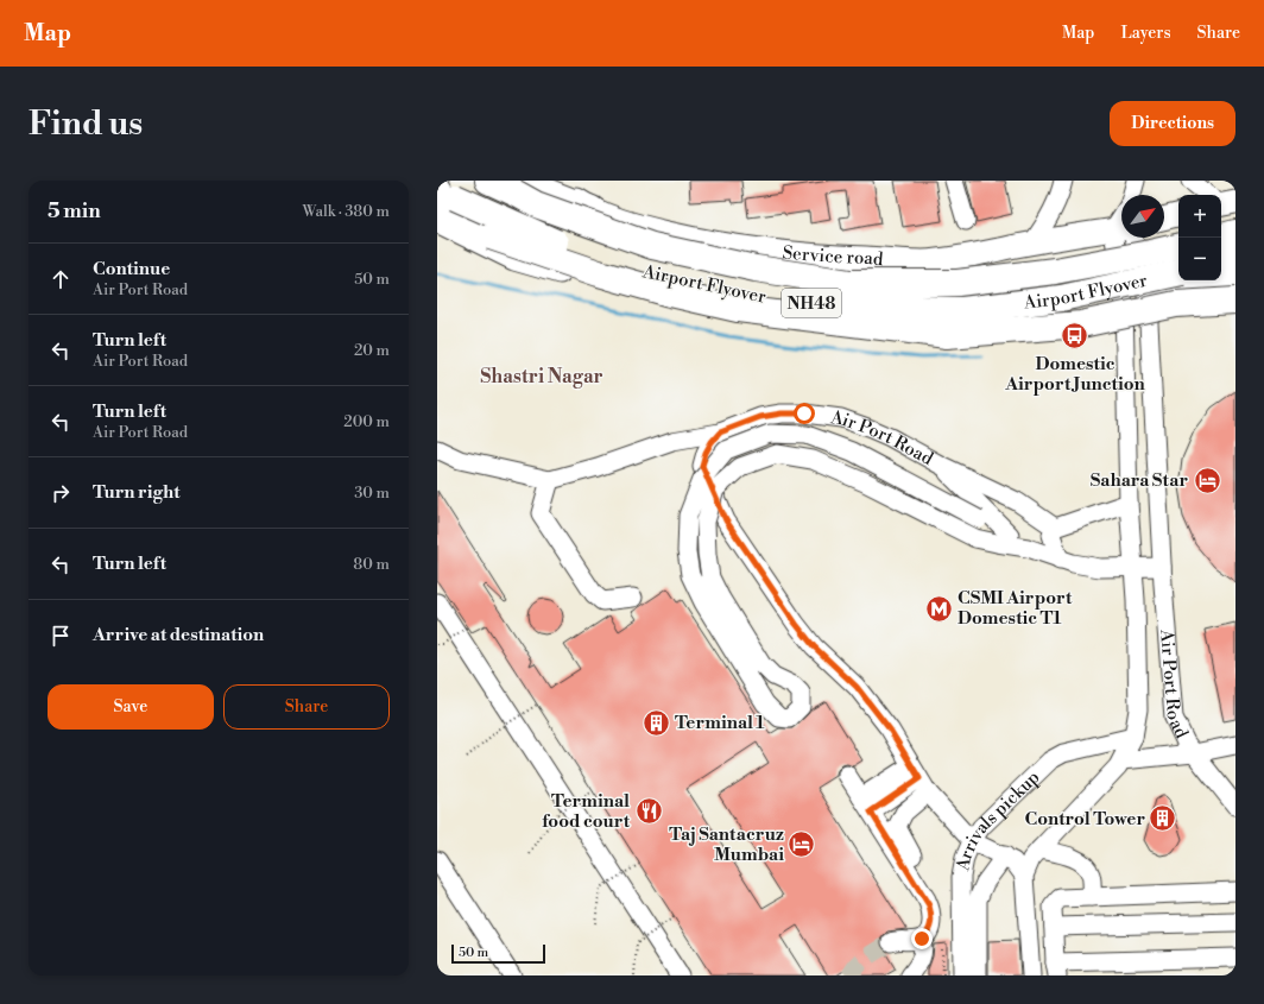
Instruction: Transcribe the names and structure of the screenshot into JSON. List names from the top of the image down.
{
  "streets": {
    "highway": ["Airport Flyover", "NH48"],
    "main road": ["Service road"],
    "street": ["Air Port Road", "Arrivals pickup"]
  },
  "crossings": [
    ["Air Port Road", "Arrivals pickup"]
  ],
  "districts": ["Shastri Nagar"],
  "places": {
    "bus stop": ["Domestic Airport Junction"],
    "hotel": ["Sahara Star", "Taj Santacruz Mumbai"],
    "metro station": ["CSMI Airport Domestic T1"],
    "building": ["Terminal 1", "Control Tower"],
    "restaurant": ["Terminal food court"]
  },
  "scale_bar": "50 m",
  "north": "top right",
  "page": {
    "header": "Map",
    "nav": ["Map", "Layers", "Share"],
    "buttons": [
      "Directions",
      ["Save", "Share"]
    ],
    "title": "Find us",
    "heading": ["5 min", "Walk · 380 m"],
    "map_buttons": ["+", "−"],
    "list": [
      ["Continue", "Air Port Road", "50 m"],
      ["Turn left", "Air Port Road", "20 m"],
      ["Turn left", "Air Port Road", "200 m"],
      ["Turn right", "30 m"],
      ["Turn left", "80 m"],
      "Arrive at destination"
    ],
    "scale": "50 m"
  }
}
